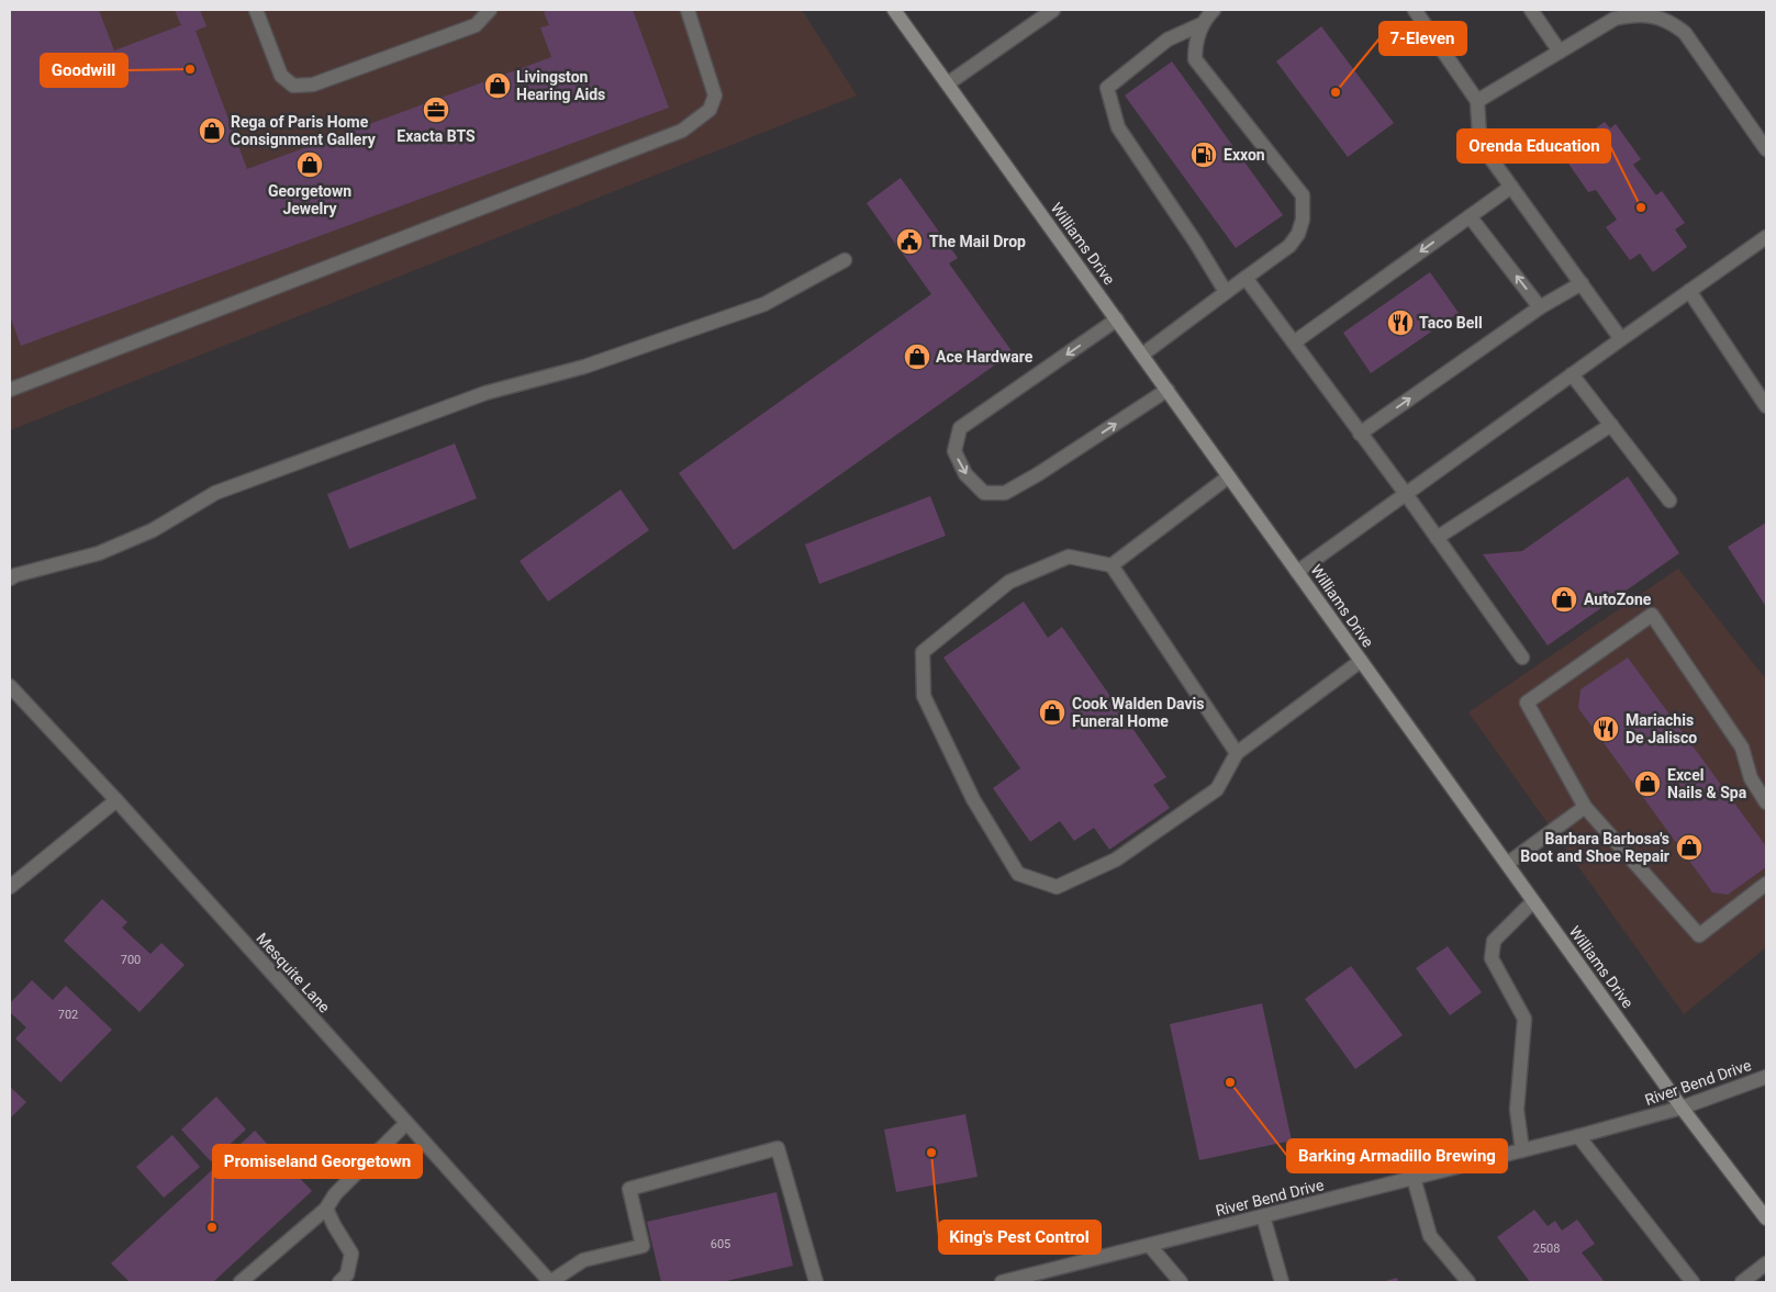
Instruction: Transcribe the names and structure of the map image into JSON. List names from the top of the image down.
{
  "streets": {
    "main road": ["Williams Drive"],
    "street": ["Mesquite Lane", "River Bend Drive"]
  },
  "crossings": [
    ["Williams Drive", "River Bend Drive"]
  ],
  "places": {
    "other": [
      "Goodwill",
      "7-Eleven",
      "Orenda Education",
      "Barking Armadillo Brewing",
      "King's Pest Control",
      "Promiseland Georgetown"
    ],
    "shop": [
      "Livingston Hearing Aids",
      "Rega of Paris Home Consignment Gallery",
      "Georgetown Jewelry",
      "Ace Hardware",
      "AutoZone",
      "Cook Walden Davis Funeral Home",
      "Excel Nails & Spa",
      "Barbara Barbosa's Boot and Shoe Repair"
    ],
    "office": ["Exacta BTS"],
    "fuel station": ["Exxon"],
    "public building": ["The Mail Drop"],
    "restaurant": ["Taco Bell", "Mariachis De Jalisco"]
  },
  "house_numbers": [
    "700",
    "702",
    "605",
    "2508"
  ]
}
